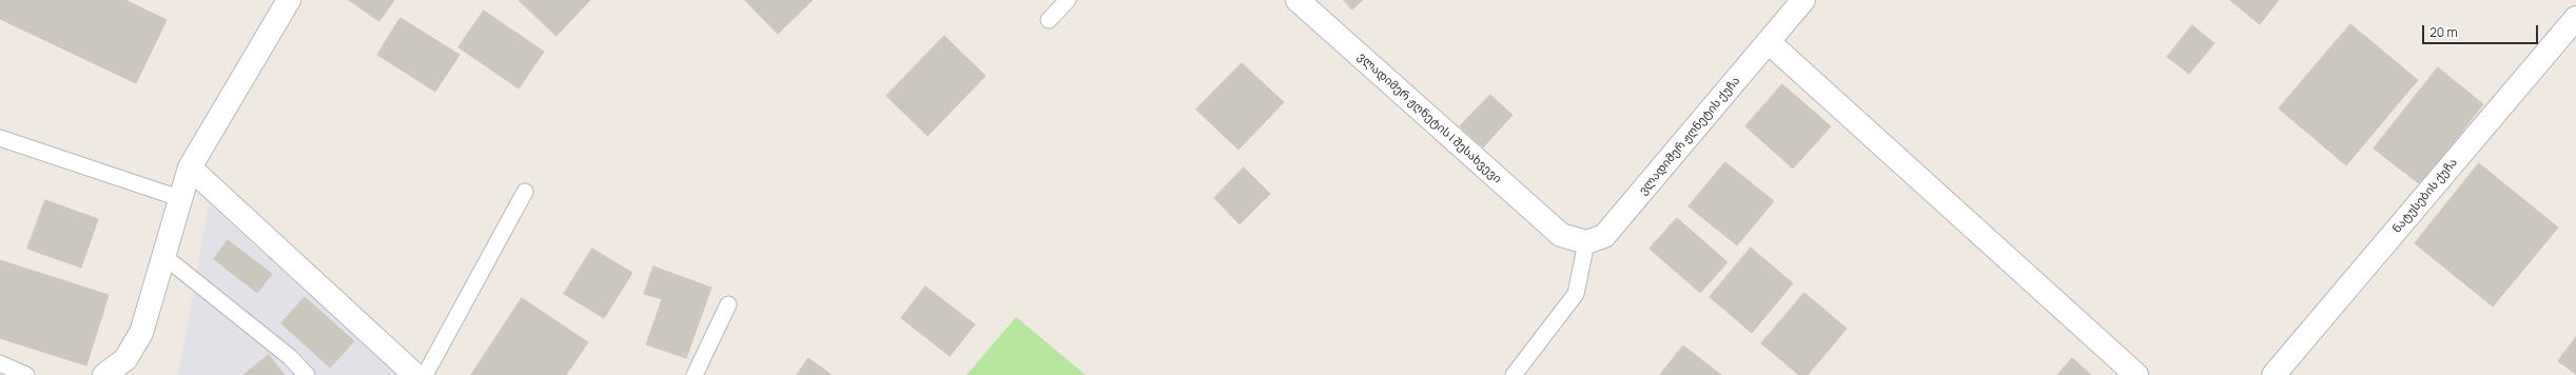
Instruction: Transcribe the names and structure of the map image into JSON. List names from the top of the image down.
{
  "streets": {
    "street": ["ვლადიმერ ჟღნეტის I შესახვევი", "ვლადიმერ ჟღნეტის ქუჩა", "ნატუსების ქუჩა"]
  },
  "crossings": [
    ["ვლადიმერ ჟღნეტის I შესახვევი", "ვლადიმერ ჟღნეტის ქუჩა"]
  ],
  "scale_bar": "20 m"
}
